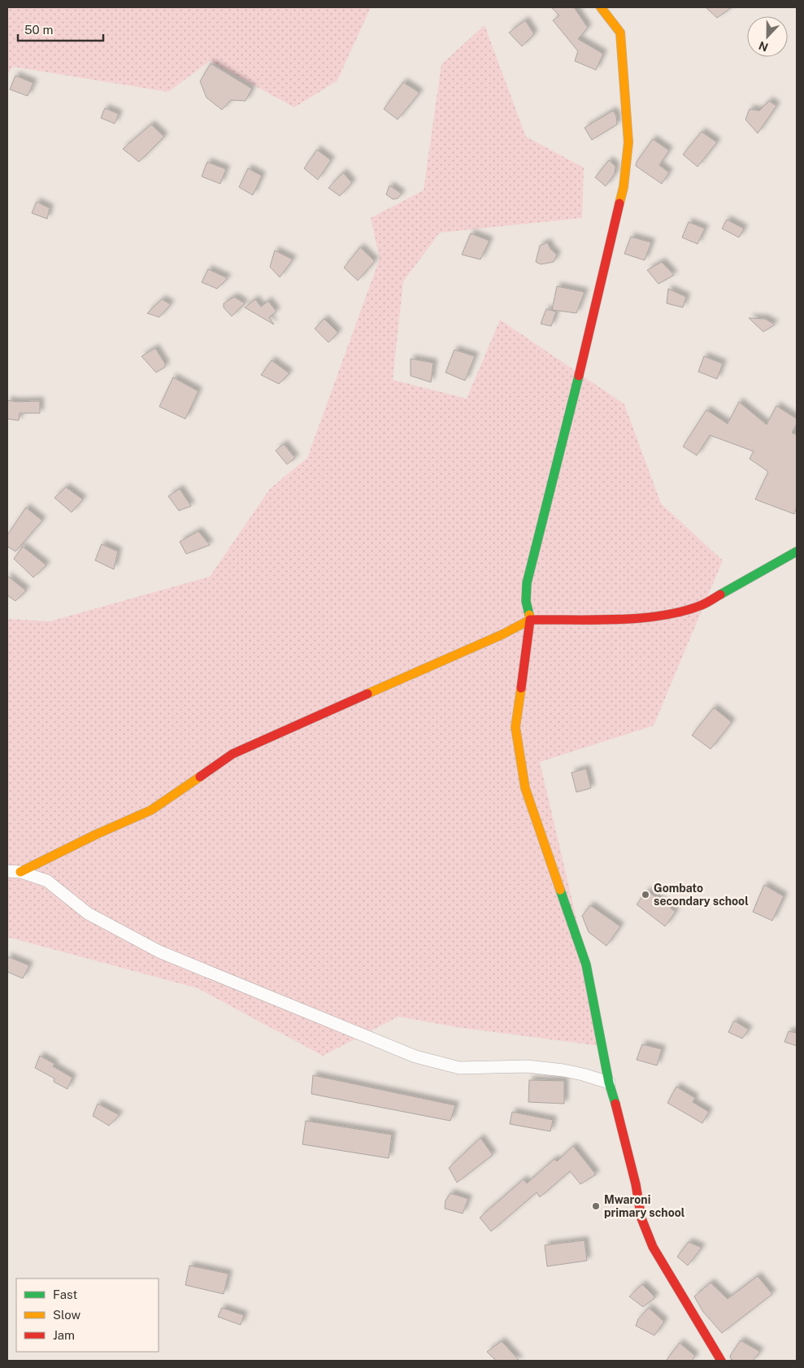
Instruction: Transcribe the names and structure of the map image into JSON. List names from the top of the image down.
{
  "places": ["Gombato secondary school", "Mwaroni primary school"],
  "legend": ["Fast", "Slow", "Jam"],
  "scale_bar": "50 m",
  "north": "bottom"
}
